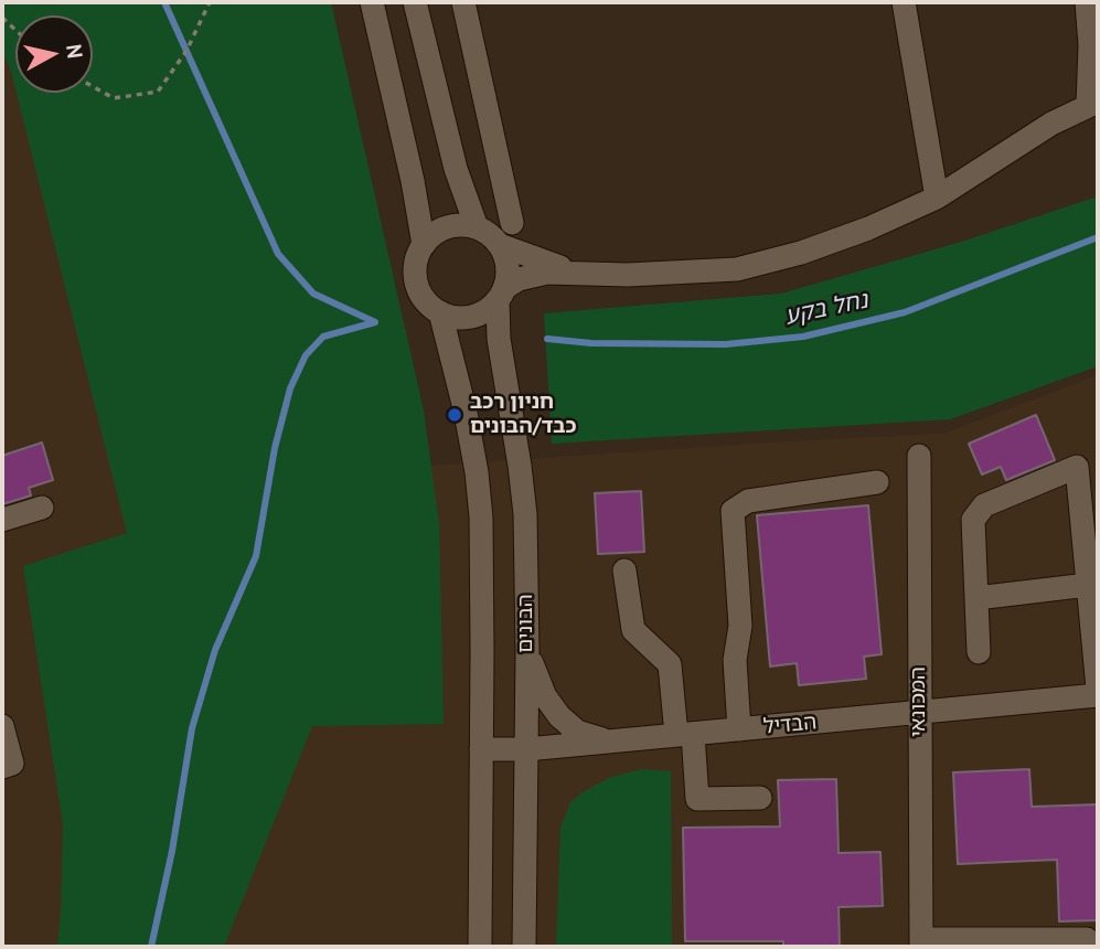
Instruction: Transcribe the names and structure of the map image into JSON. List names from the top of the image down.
{
  "streets": {
    "street": ["הבונים", "המכונאי", "הבדיל"]
  },
  "crossings": [
    ["הבונים", "הבדיל"],
    ["המכונאי", "הבדיל"]
  ],
  "water": ["נחל בקע"],
  "places": ["חניון רכב כבד/הבונים"],
  "north": "right"
}
